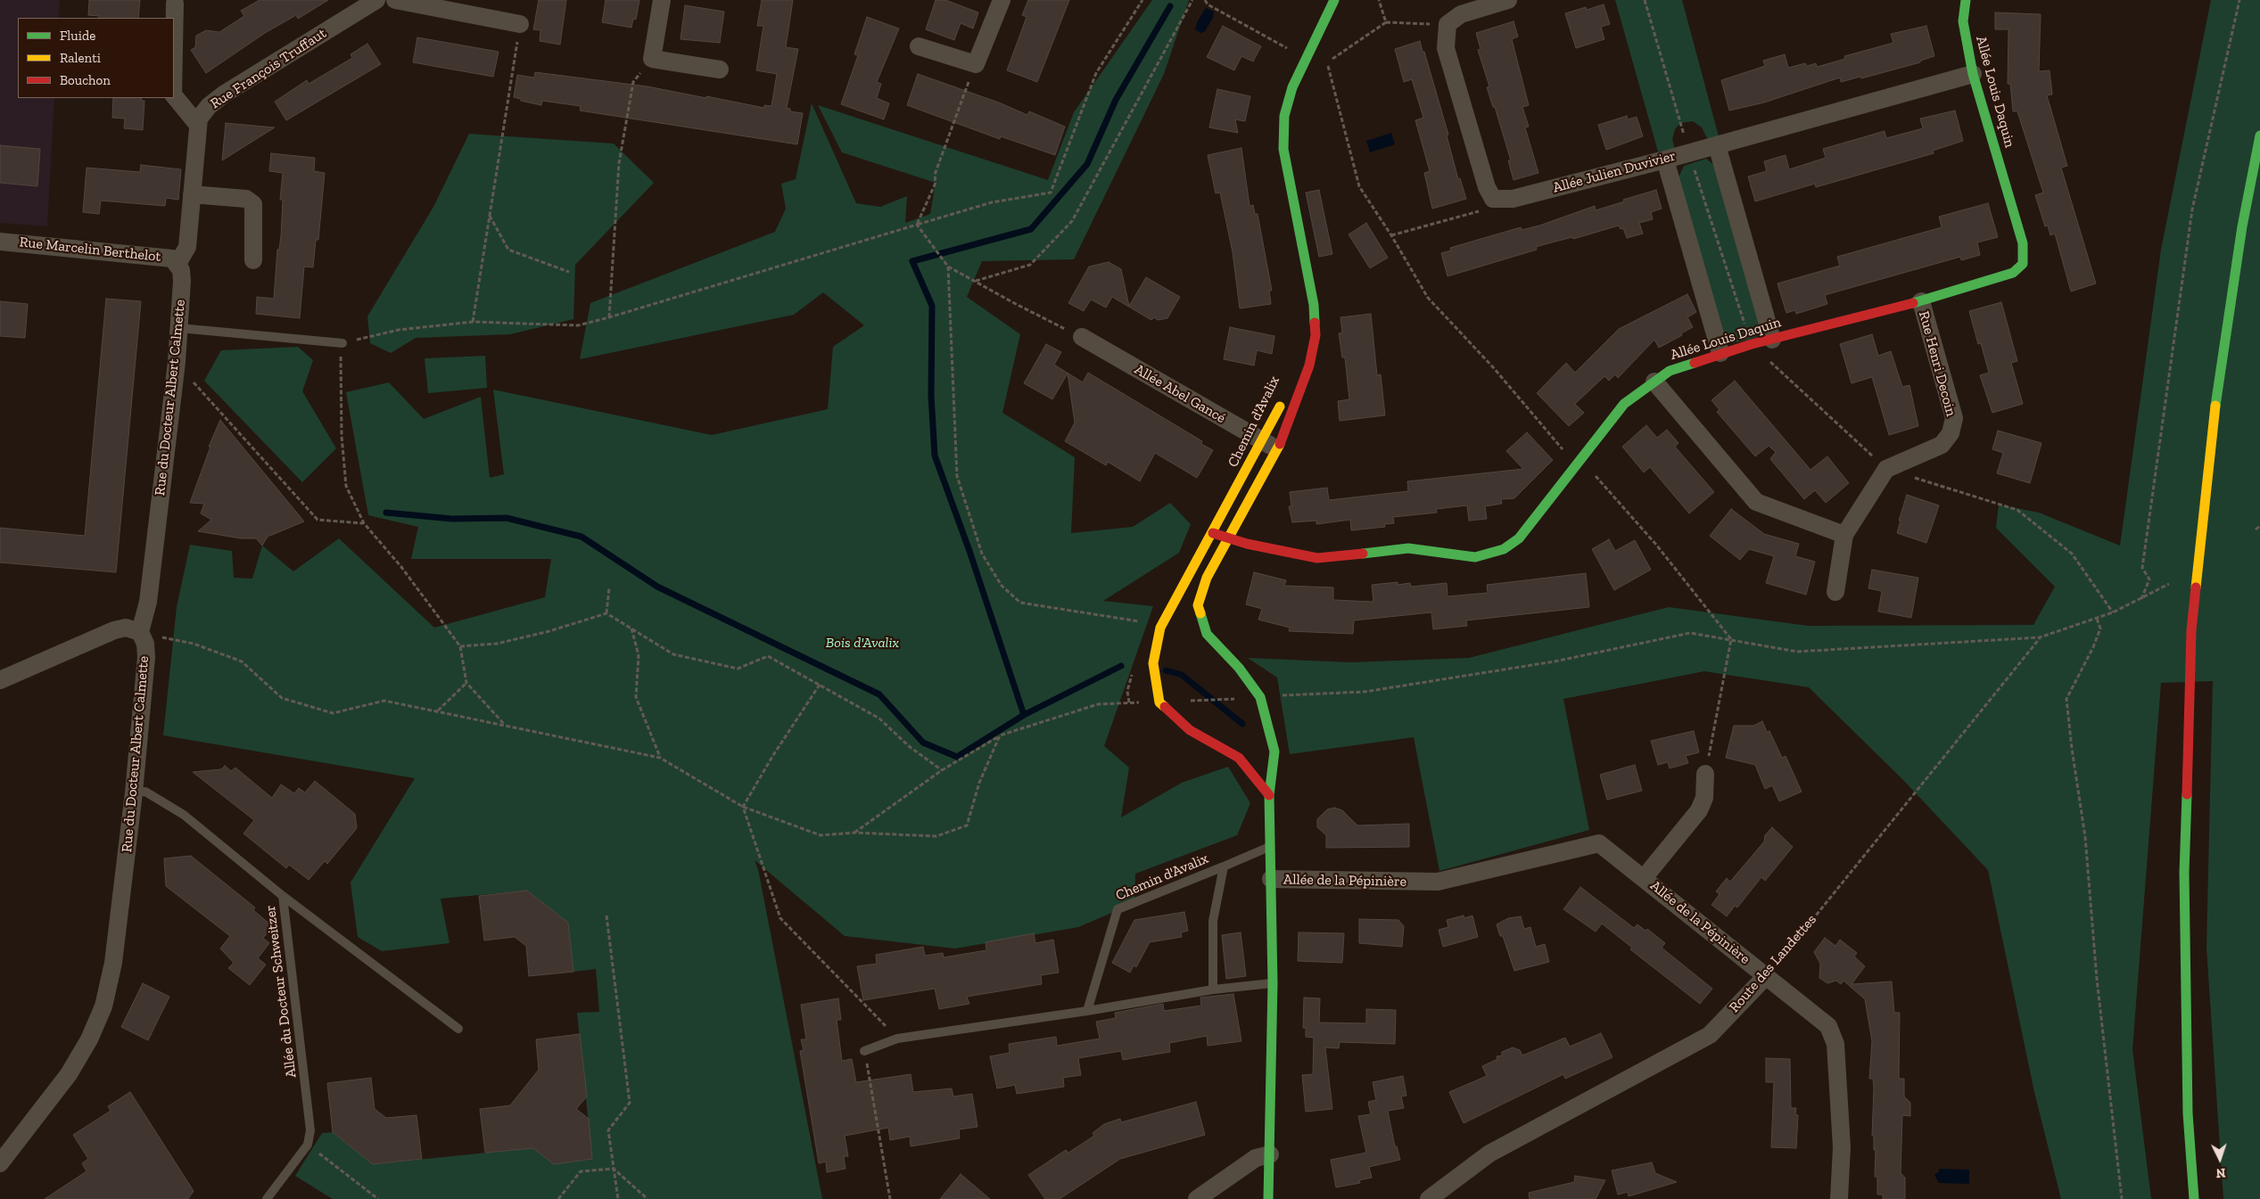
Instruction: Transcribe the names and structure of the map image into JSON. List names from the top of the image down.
{
  "streets": {
    "street": [
      "Rue François Truffaut",
      "Allée Louis Daquin",
      "Allée Julien Duvivier",
      "Rue Marcelin Berthelot",
      "Rue Henri Decoin",
      "Allée Abel Gancé",
      "Rue du Docteur Albert Calmette",
      "Chemin d'Avalix",
      "Allée de la Pépinière",
      "Route des Landettes"
    ],
    "lane": ["Allée du Docteur Schweitzer"]
  },
  "crossings": [
    ["Rue François Truffaut", "Rue Marcelin Berthelot"],
    ["Rue François Truffaut", "Rue du Docteur Albert Calmette"],
    ["Allée Louis Daquin", "Allée Julien Duvivier"],
    ["Allée Louis Daquin", "Rue Henri Decoin"],
    ["Allée Louis Daquin", "Chemin d'Avalix"],
    ["Rue Marcelin Berthelot", "Rue du Docteur Albert Calmette"],
    ["Allée Abel Gancé", "Chemin d'Avalix"],
    ["Rue du Docteur Albert Calmette", "Allée du Docteur Schweitzer"],
    ["Chemin d'Avalix", "Allée de la Pépinière"],
    ["Allée de la Pépinière", "Route des Landettes"]
  ],
  "parks": ["Bois d'Avalix"],
  "legend": ["Fluide", "Ralenti", "Bouchon"],
  "north": "bottom"
}
